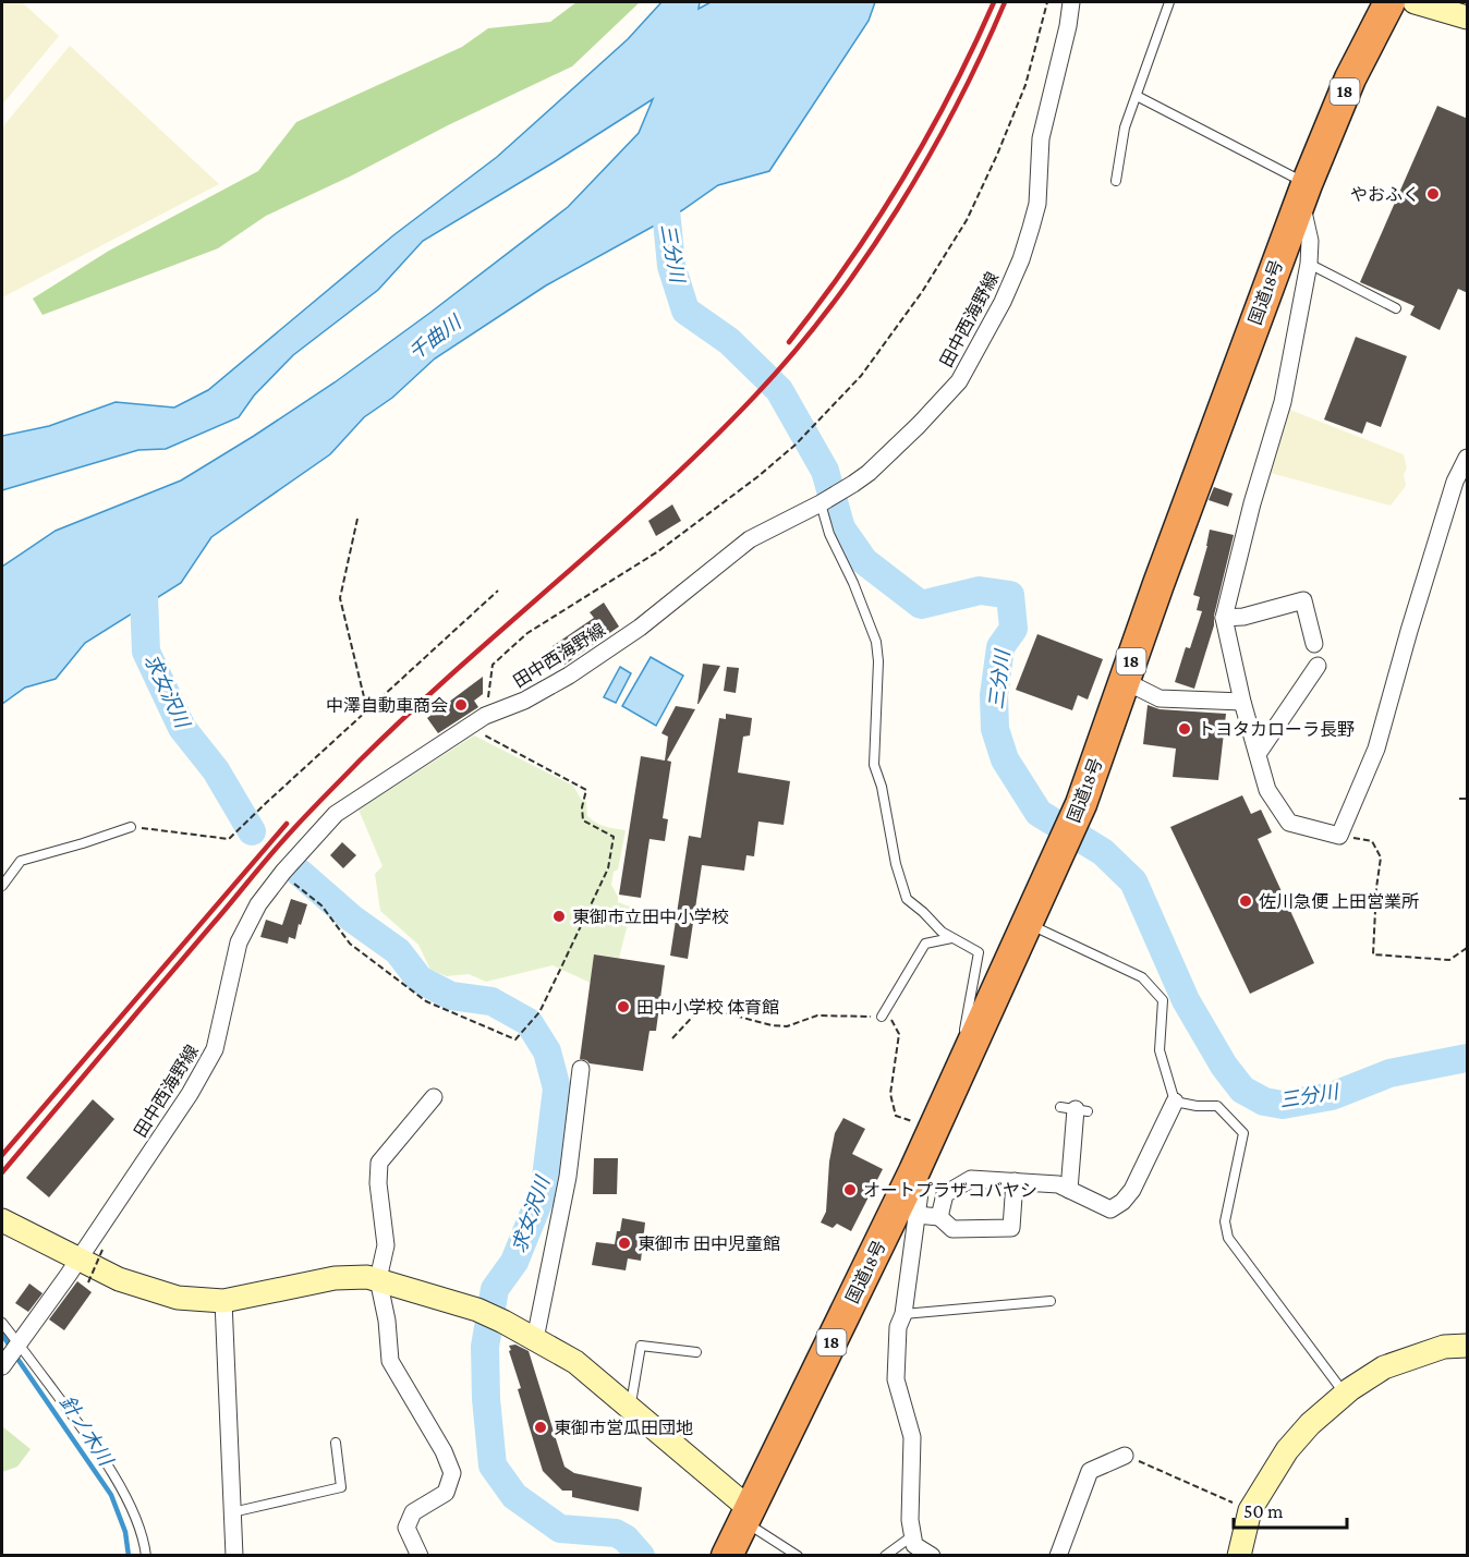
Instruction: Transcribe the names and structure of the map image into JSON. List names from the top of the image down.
{
  "streets": {
    "highway": ["18", "国道18号"],
    "street": ["田中西海野線"]
  },
  "water": [
    "三分川",
    "千曲川",
    "求女沢川",
    "針ノ木川"
  ],
  "places": [
    "やおふく",
    "中澤自動車商会",
    "トヨタカローラ長野",
    "佐川急便 上田営業所",
    "東御市立田中小学校",
    "田中小学校 体育館",
    "オートプラザコバヤシ",
    "東御市 田中児童館",
    "東御市営瓜田団地"
  ],
  "scale_bar": "50 m"
}
